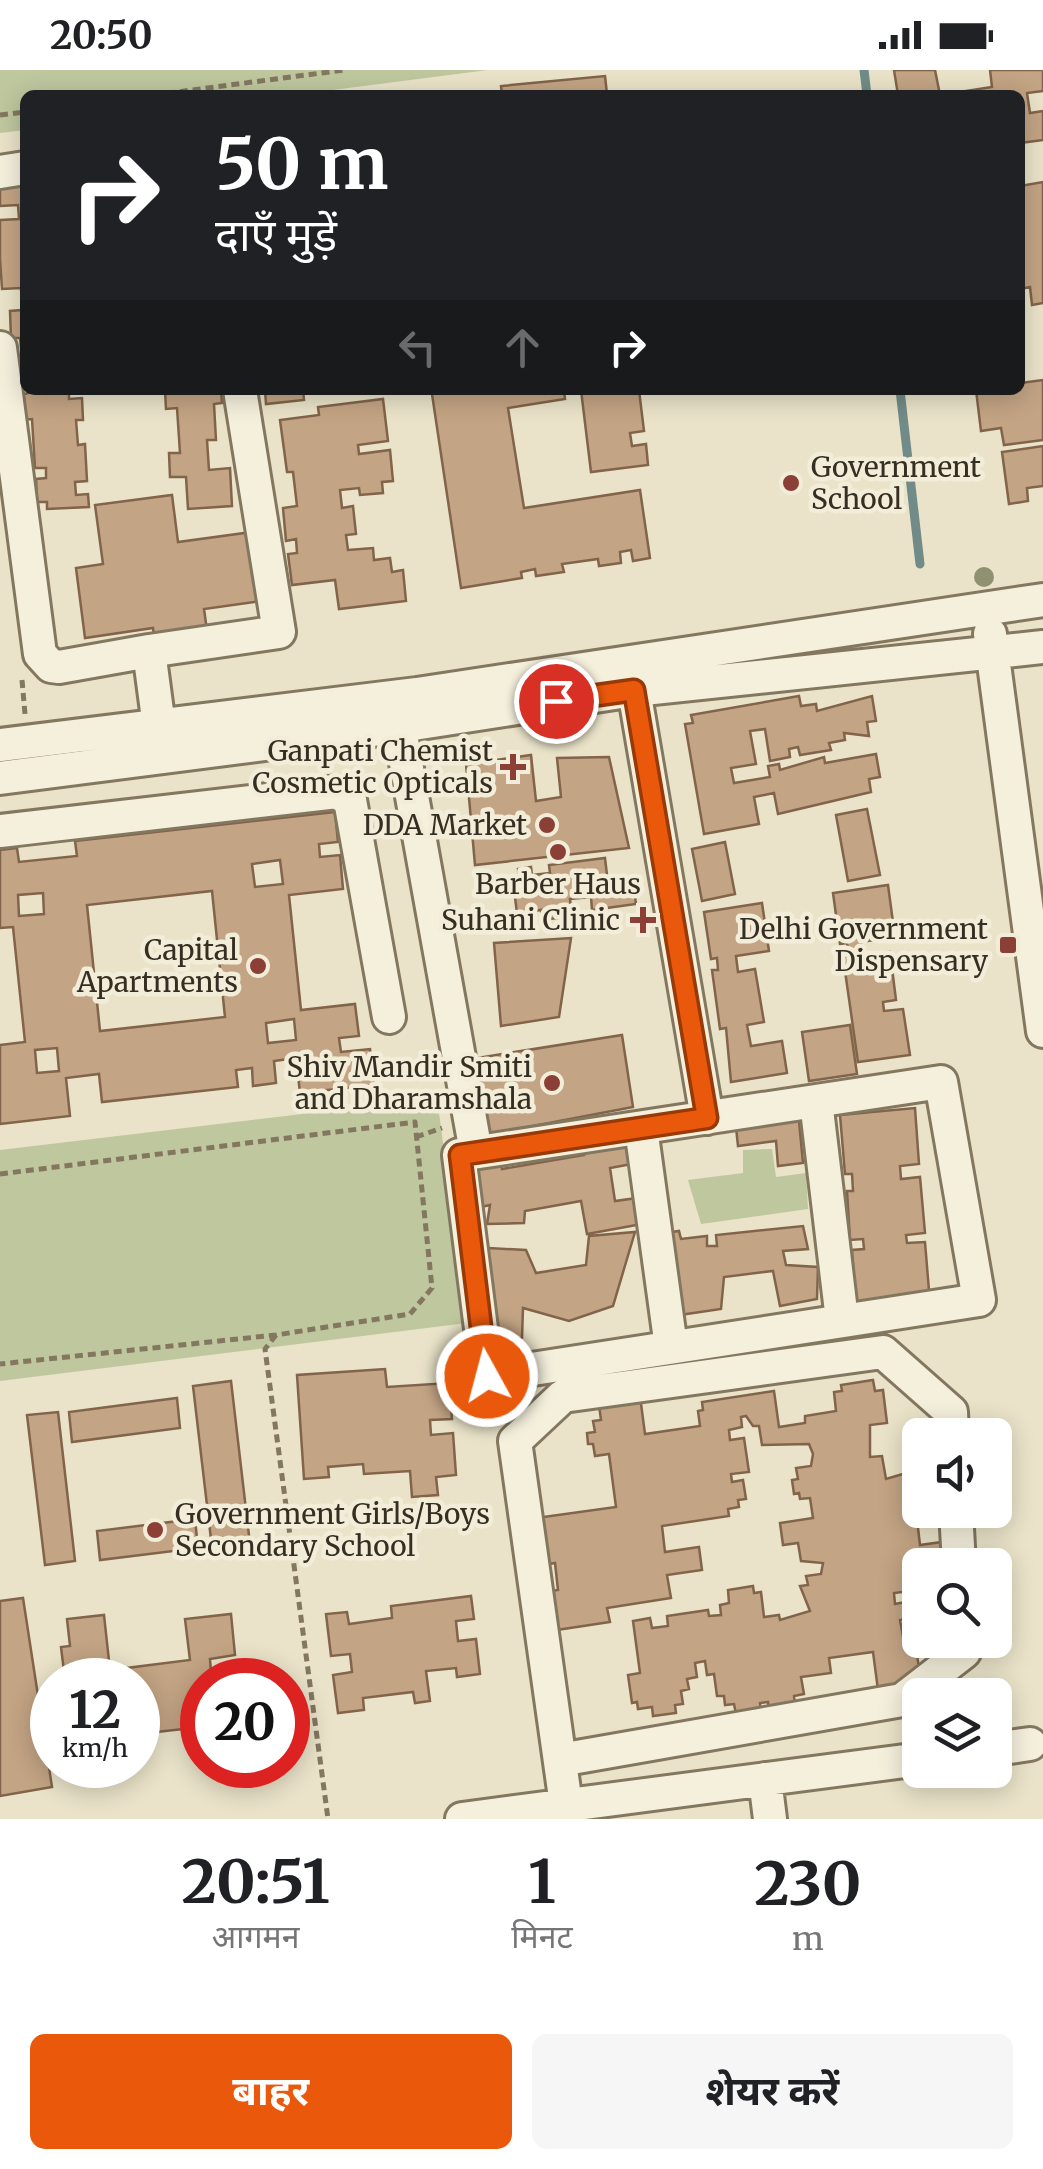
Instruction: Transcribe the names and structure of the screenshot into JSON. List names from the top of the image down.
{
  "places": {
    "other": [
      "Government School",
      "DDA Market",
      "Barber Haus",
      "Capital Apartments",
      "Shiv Mandir Smiti and Dharamshala",
      "Government Girls/Boys Secondary School"
    ],
    "health": ["Ganpati Chemist Cosmetic Opticals", "Suhani Clinic"],
    "transit": ["Delhi Government Dispensary"]
  },
  "page": {
    "status": "20:50",
    "turn": ["50 m", "दाएँ मुड़ें"],
    "speed": "12 km/h",
    "limit": "20",
    "eta": [
      "20:51",
      "आगमन",
      "1",
      "मिनट",
      "230",
      "m"
    ],
    "buttons": ["बाहर", "शेयर करें"]
  }
}
